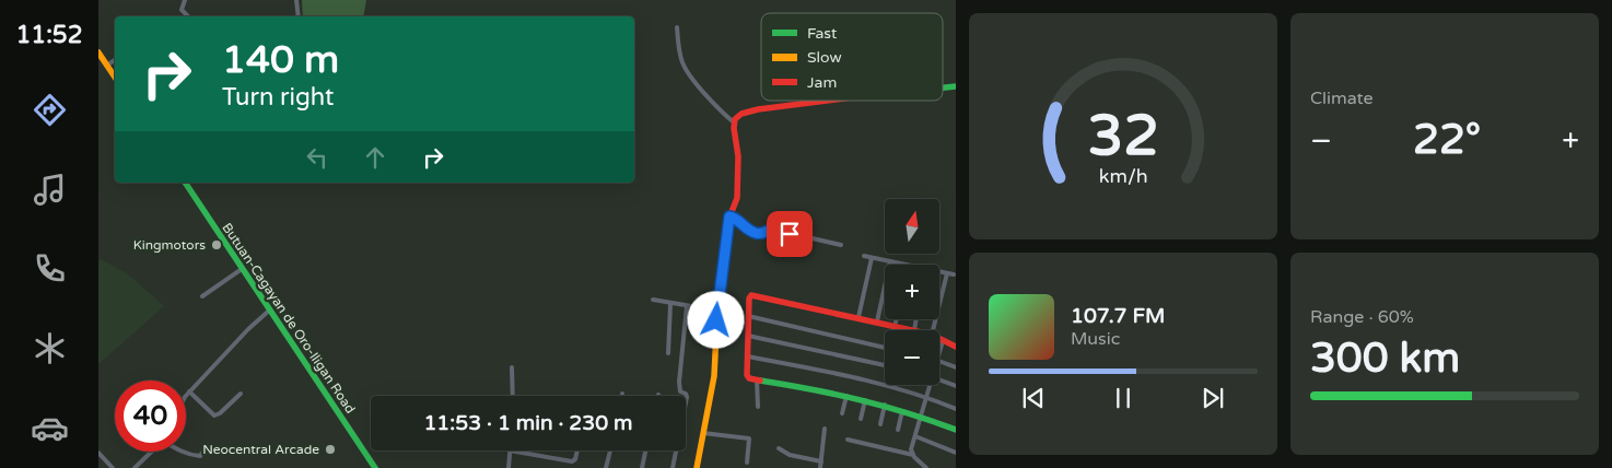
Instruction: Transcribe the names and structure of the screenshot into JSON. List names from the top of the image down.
{
  "streets": {
    "main road": ["Butuan-Cagayan de Oro-Iligan Road"]
  },
  "places": ["Kingmotors", "Neocentral Arcade"],
  "legend": ["Fast", "Slow", "Jam"],
  "north": "top",
  "page": {
    "tabs": "11:52",
    "tile": [
      "Climate",
      ["Range · 60%", "300 km"]
    ],
    "turn": ["140 m", "Turn right"],
    "heat": ["−", "22°", "+"],
    "map_buttons": ["+", "−"],
    "song": ["107.7 FM", "Music"],
    "limit": "40",
    "trip": "11:53 · 1 min · 230 m",
    "gauge": ["32", "km/h"]
  }
}
